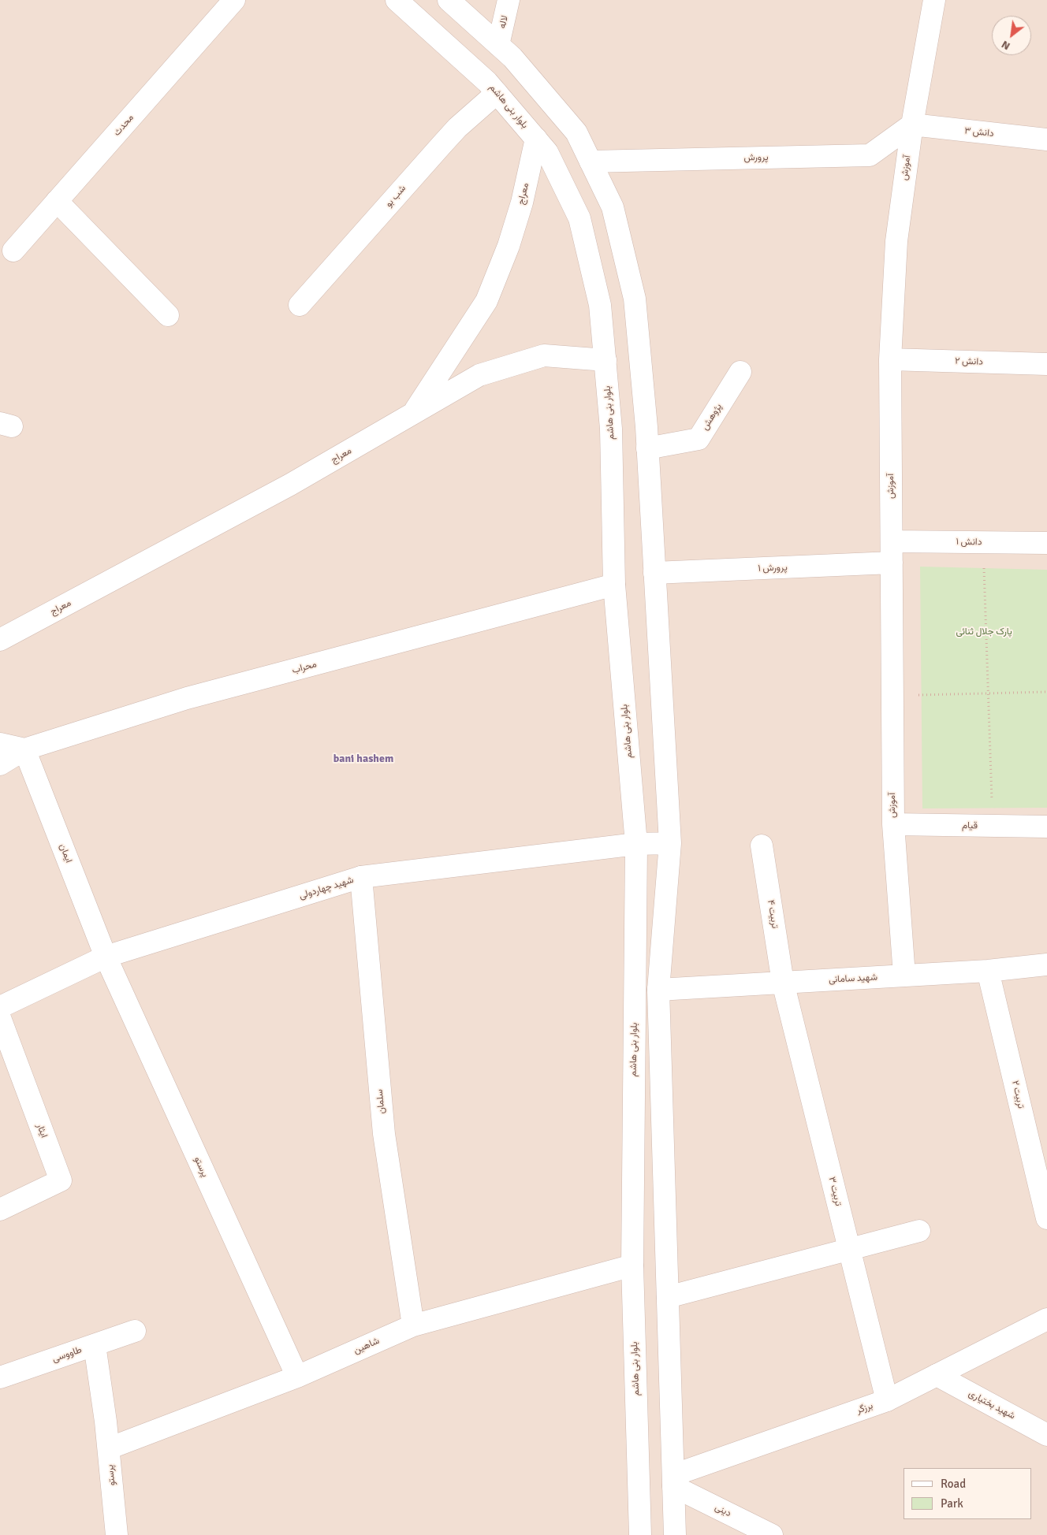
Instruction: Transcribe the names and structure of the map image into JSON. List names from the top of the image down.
{
  "streets": {
    "street": [
      "لاله",
      "بلوار بنی هاشم",
      "محدث",
      "دانش ۳",
      "پرورش",
      "آموزش",
      "معراج",
      "شب بو",
      "دانش ۲",
      "پژوهش",
      "دانش ۱",
      "پرورش ۱",
      "محراب",
      "قیام",
      "ایمان",
      "شهید چهاردولی",
      "تربیت ۴",
      "شهید سامانی",
      "تربیت ۲",
      "سلمان",
      "ایثار",
      "پرستو",
      "تربیت ۳",
      "شاهین",
      "طاووسی",
      "شهید بختیاری",
      "برزگر",
      "دینی"
    ]
  },
  "crossings": [
    ["بلوار بنی هاشم", "معراج"],
    ["بلوار بنی هاشم", "شب بو"],
    ["بلوار بنی هاشم", "محراب"],
    ["بلوار بنی هاشم", "شهید چهاردولی"],
    ["بلوار بنی هاشم", "شاهین"],
    ["دانش ۳", "پرورش"],
    ["دانش ۳", "آموزش"],
    ["پرورش", "آموزش"],
    ["آموزش", "دانش ۲"],
    ["آموزش", "دانش ۱"],
    ["آموزش", "پرورش ۱"],
    ["آموزش", "قیام"],
    ["آموزش", "شهید سامانی"],
    ["محراب", "ایمان"],
    ["ایمان", "شهید چهاردولی"],
    ["ایمان", "پرستو"],
    ["شهید چهاردولی", "سلمان"],
    ["شهید چهاردولی", "پرستو"],
    ["تربیت ۴", "شهید سامانی"],
    ["تربیت ۴", "تربیت ۳"],
    ["شهید سامانی", "تربیت ۲"],
    ["شهید سامانی", "تربیت ۳"],
    ["سلمان", "شاهین"],
    ["پرستو", "شاهین"],
    ["پرستو", "طاووسی"],
    ["تربیت ۳", "برزگر"],
    ["شهید بختیاری", "برزگر"],
    ["برزگر", "دینی"]
  ],
  "districts": ["bani hashem"],
  "parks": ["پارک جلال ثنائی"],
  "legend": ["Road", "Park"],
  "north": "bottom left"
}
